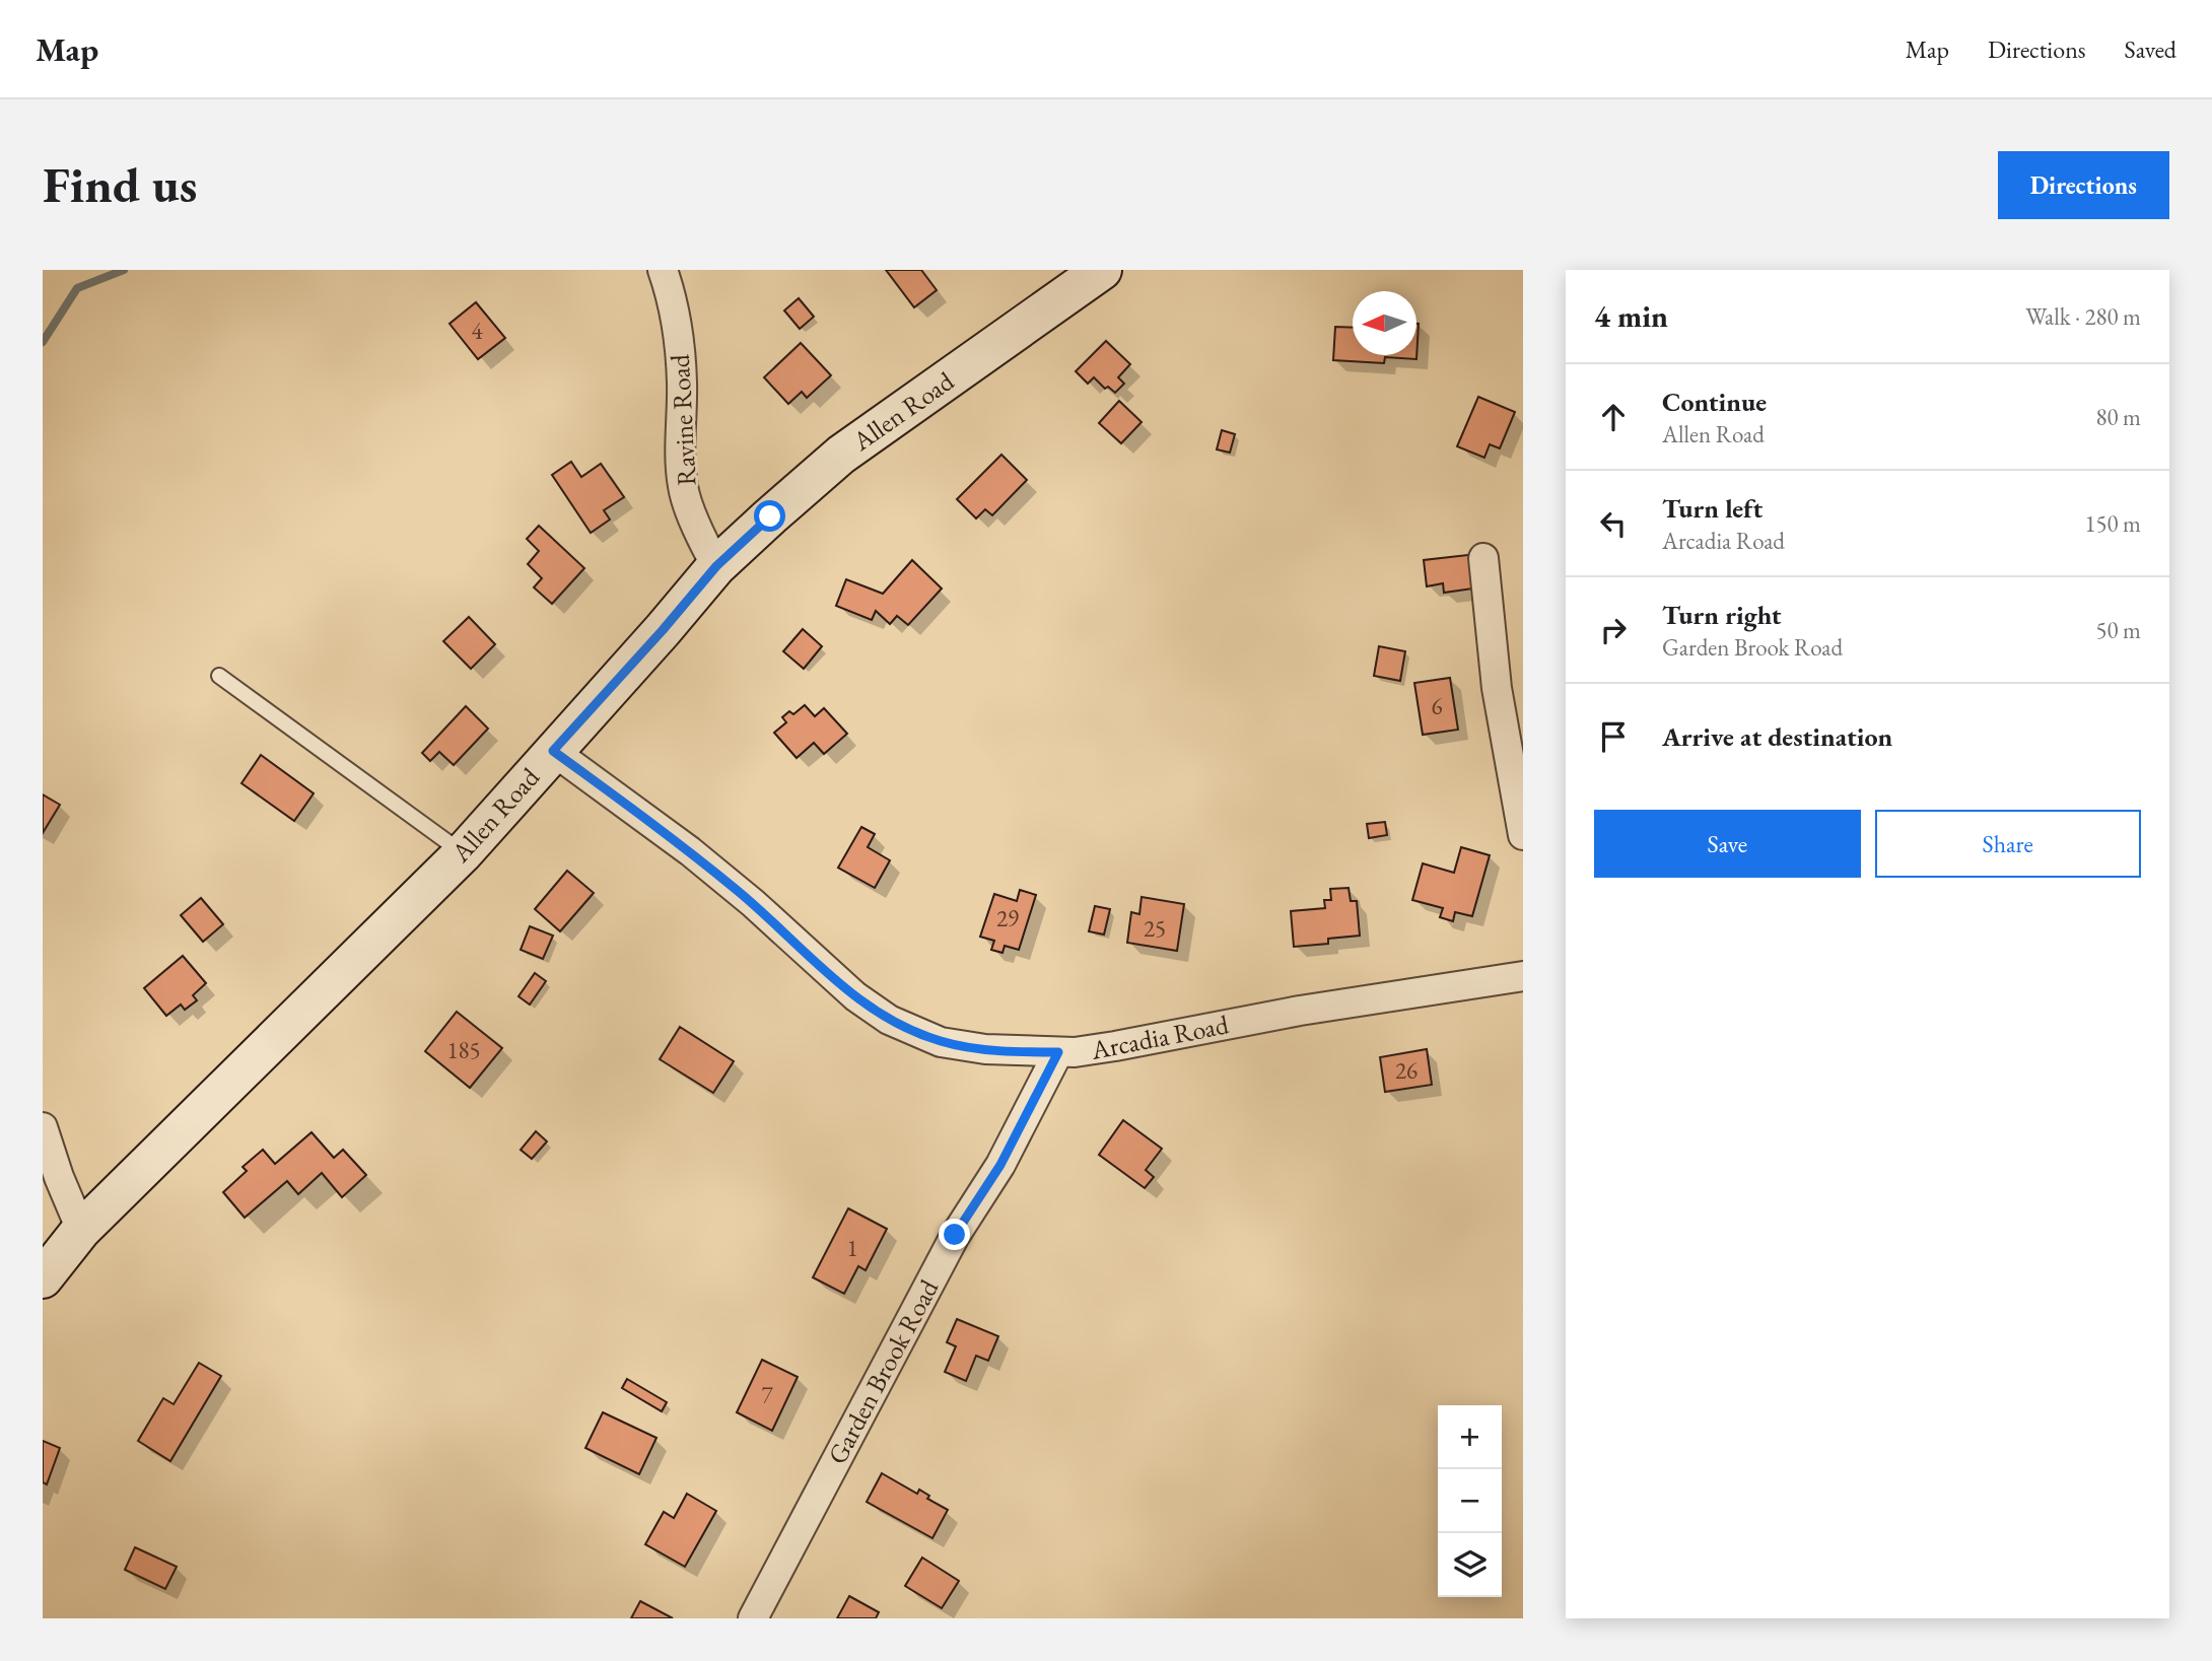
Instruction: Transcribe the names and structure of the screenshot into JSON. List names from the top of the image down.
{
  "streets": {
    "street": [
      "Allen Road",
      "Ravine Road",
      "Arcadia Road",
      "Garden Brook Road"
    ]
  },
  "crossings": [
    ["Allen Road", "Ravine Road"],
    ["Allen Road", "Arcadia Road"],
    ["Arcadia Road", "Garden Brook Road"]
  ],
  "house_numbers": [
    "4",
    "6",
    "29",
    "25",
    "185",
    "26",
    "1",
    "7"
  ],
  "north": "left",
  "page": {
    "header": "Map",
    "nav": ["Map", "Directions", "Saved"],
    "buttons": [
      "Directions",
      ["Save", "Share"]
    ],
    "title": "Find us",
    "heading": ["4 min", "Walk · 280 m"],
    "list": [
      ["Continue", "Allen Road", "80 m"],
      ["Turn left", "Arcadia Road", "150 m"],
      ["Turn right", "Garden Brook Road", "50 m"],
      "Arrive at destination"
    ],
    "map_buttons": ["+", "−"]
  }
}
